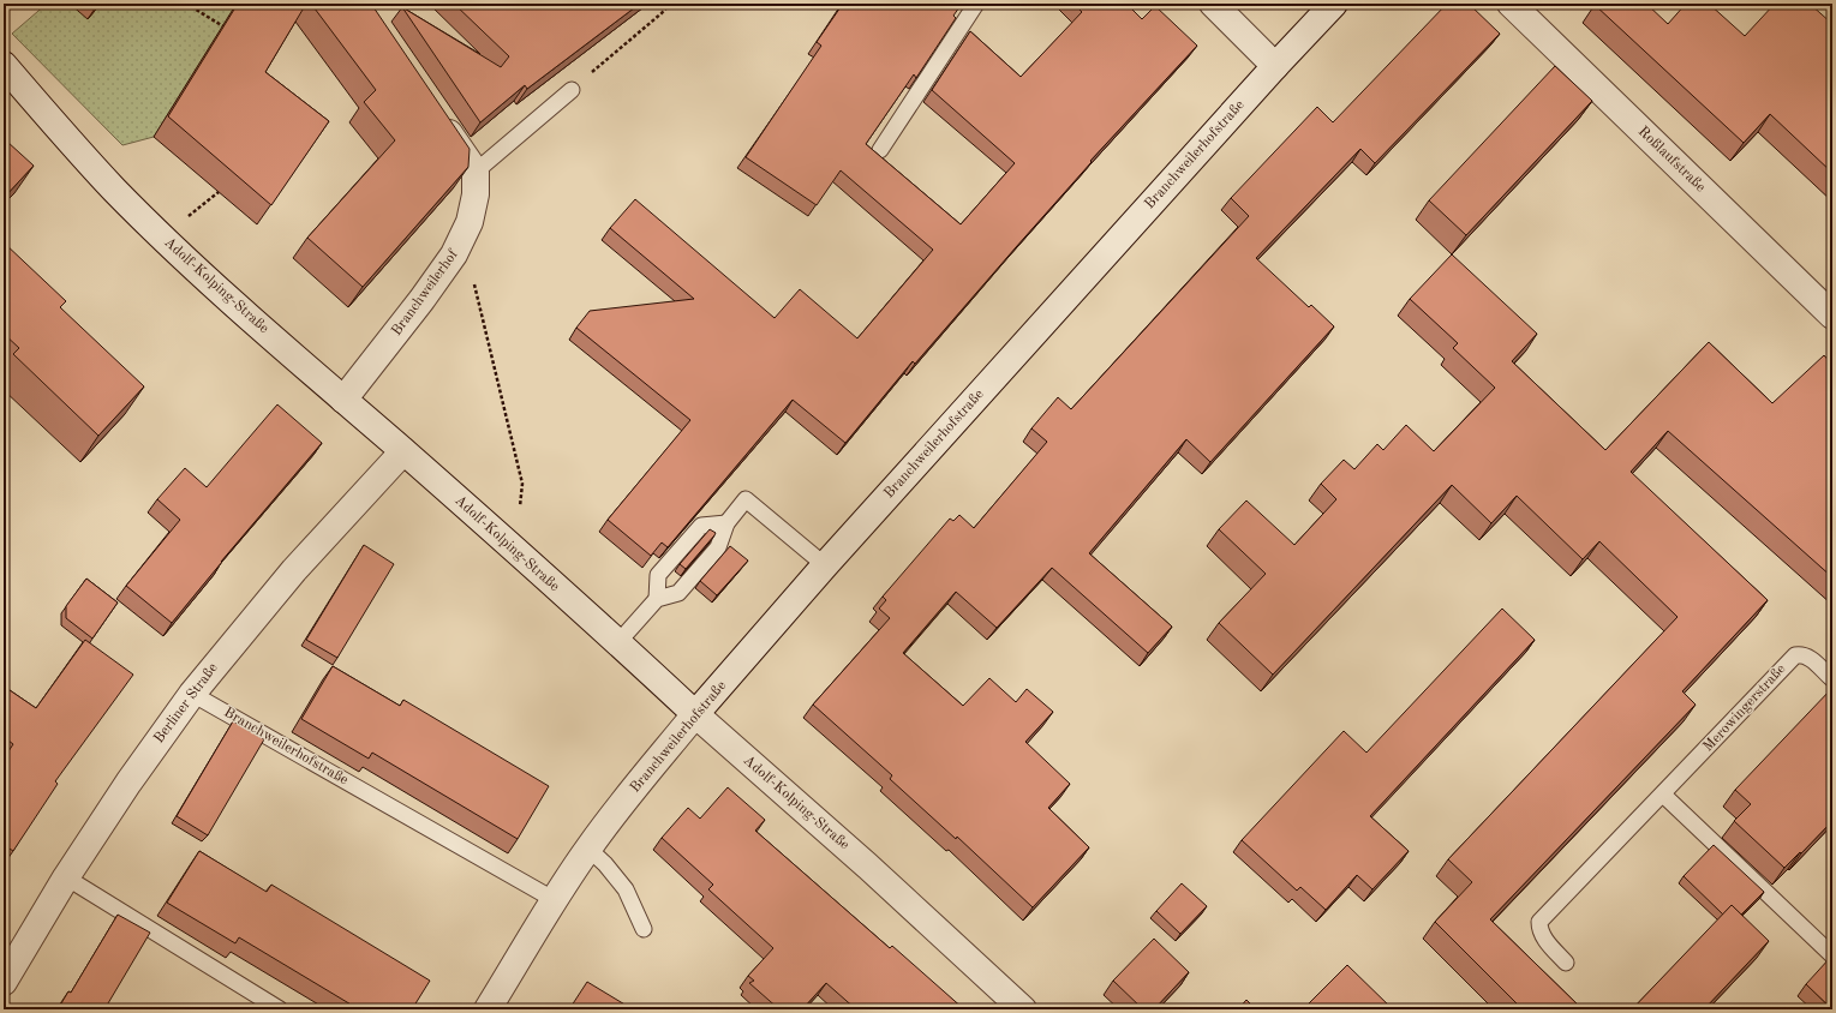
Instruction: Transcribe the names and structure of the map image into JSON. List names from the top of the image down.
{
  "streets": {
    "street": [
      "Branchweilerhofstraße",
      "Roßlaufstraße",
      "Adolf-Kolping-Straße",
      "Branchweilerhof",
      "Berliner Straße"
    ],
    "lane": ["Merowingerstraße"]
  },
  "crossings": [
    ["Branchweilerhofstraße", "Adolf-Kolping-Straße"],
    ["Branchweilerhofstraße", "Berliner Straße"],
    ["Adolf-Kolping-Straße", "Branchweilerhof"],
    ["Adolf-Kolping-Straße", "Berliner Straße"]
  ]
}
